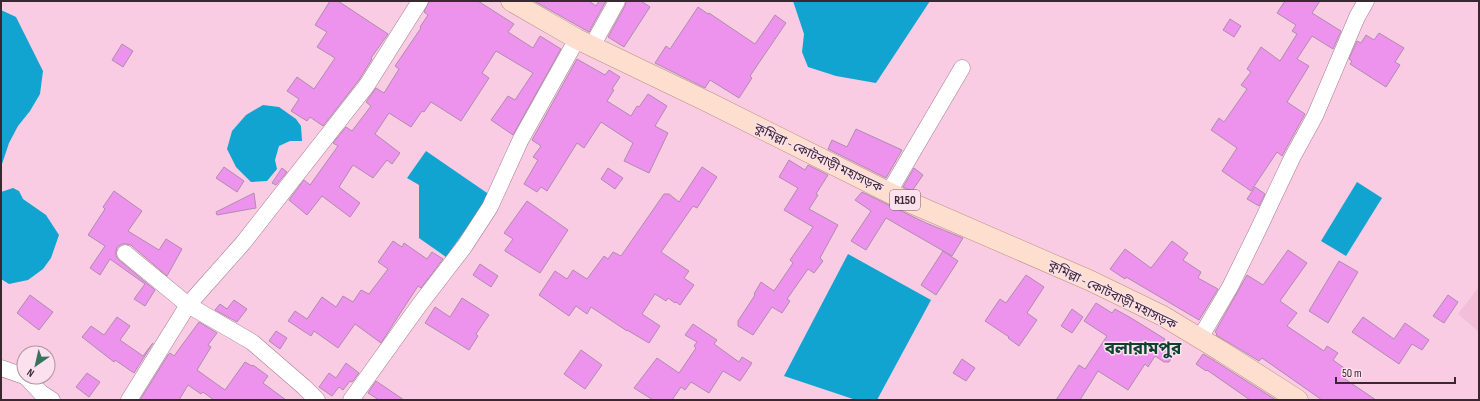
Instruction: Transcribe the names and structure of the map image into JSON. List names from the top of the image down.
{
  "streets": {
    "main road": ["কুমিল্লা - কোটবাড়ী মহাসড়ক", "R150"]
  },
  "districts": ["বলারামপুর"],
  "scale_bar": "50 m",
  "north": "bottom left"
}
